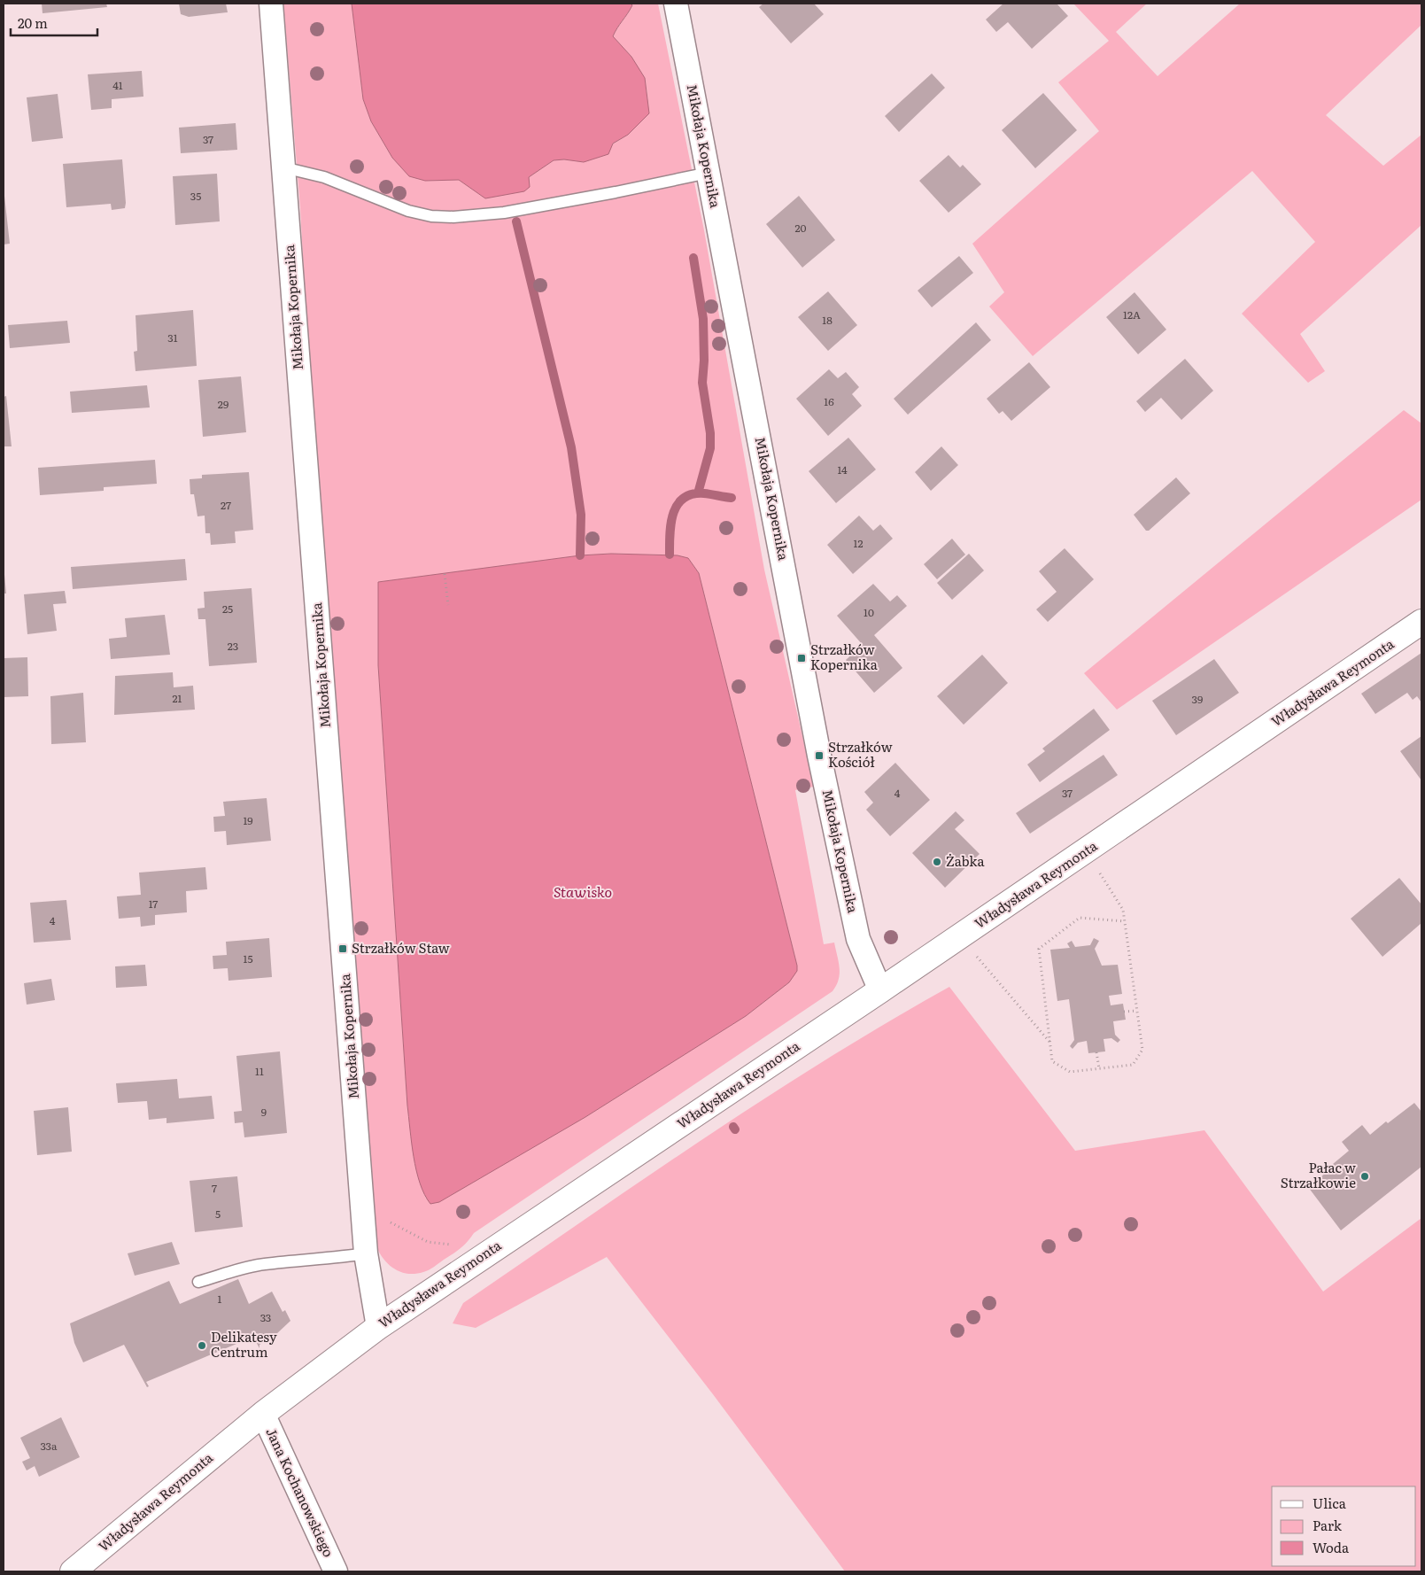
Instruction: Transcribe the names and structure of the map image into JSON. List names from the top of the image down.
{
  "streets": {
    "street": ["Mikołaja Kopernika", "Władysława Reymonta", "Jana Kochanowskiego"]
  },
  "crossings": [
    ["Mikołaja Kopernika", "Władysława Reymonta"],
    ["Władysława Reymonta", "Jana Kochanowskiego"]
  ],
  "water": ["Stawisko"],
  "places": {
    "transit": ["Strzałków Kopernika", "Strzałków Kościół", "Strzałków Staw"],
    "other": ["Żabka", "Pałac w Strzałkowie", "Delikatesy Centrum"]
  },
  "house_numbers": [
    "41",
    "37",
    "35",
    "20",
    "12A",
    "18",
    "31",
    "16",
    "29",
    "14",
    "27",
    "12",
    "25",
    "10",
    "23",
    "21",
    "39",
    "4",
    "37",
    "19",
    "17",
    "4",
    "15",
    "11",
    "9",
    "7",
    "5",
    "1",
    "33",
    "33a"
  ],
  "legend": ["Ulica", "Park", "Woda"],
  "scale_bar": "20 m"
}
